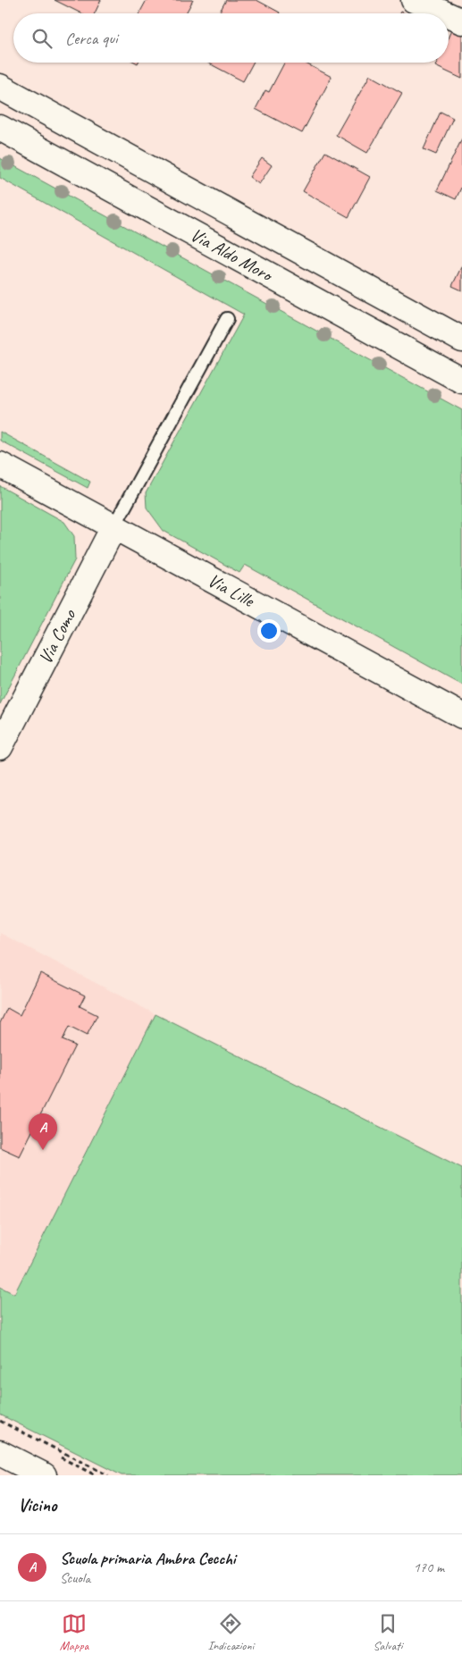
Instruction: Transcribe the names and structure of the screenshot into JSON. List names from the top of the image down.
{
  "streets": {
    "main road": ["Via Aldo Moro", "Via Lille", "Via Como"]
  },
  "crossings": [
    ["Via Lille", "Via Como"]
  ],
  "page": {
    "search": "Cerca qui",
    "pins": "A",
    "heading": "Vicino",
    "list": [
      {
        "mark": "A",
        "name": "Scuola primaria Ambra Cecchi",
        "note": "Scuola",
        "value": "170 m"
      }
    ],
    "nav": ["Mappa", "Indicazioni", "Salvati"]
  }
}
